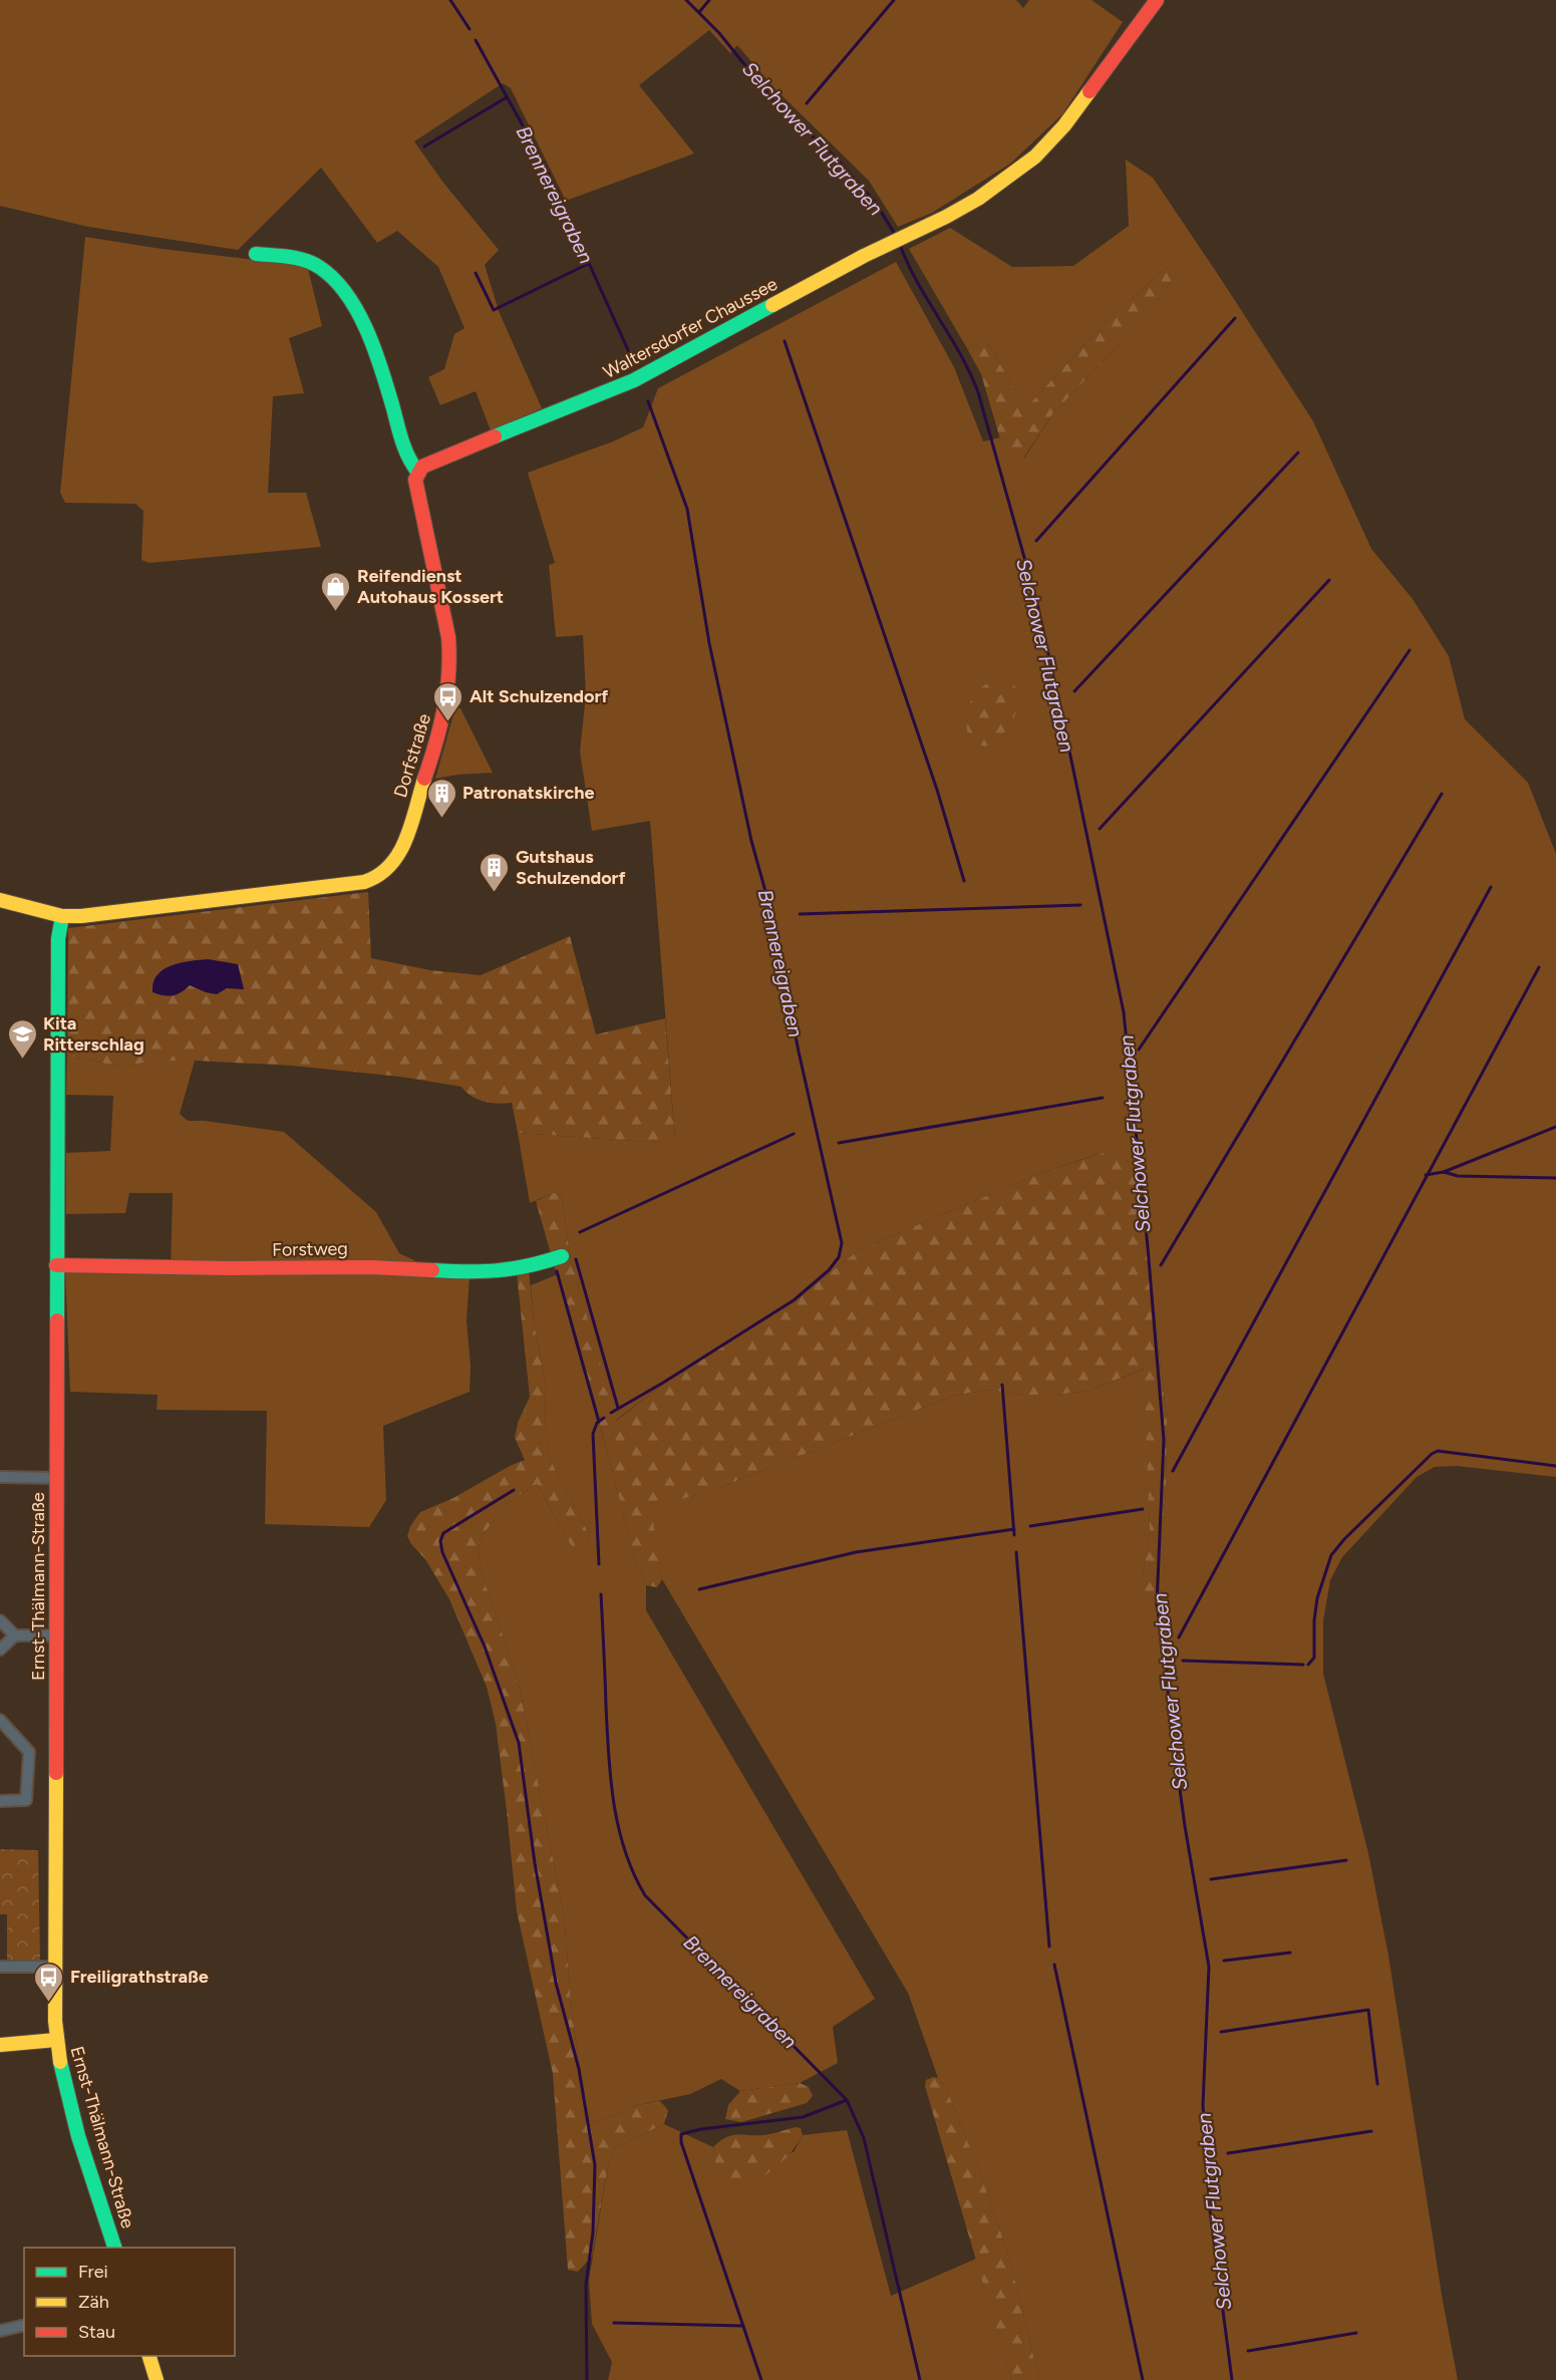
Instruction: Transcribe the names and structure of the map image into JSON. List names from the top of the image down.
{
  "streets": {
    "street": [
      "Waltersdorfer Chaussee",
      "Dorfstraße",
      "Forstweg",
      "Ernst-Thälmann-Straße"
    ]
  },
  "crossings": [
    ["Waltersdorfer Chaussee", "Dorfstraße"],
    ["Dorfstraße", "Ernst-Thälmann-Straße"],
    ["Forstweg", "Ernst-Thälmann-Straße"]
  ],
  "water": ["Selchower Flutgraben", "Brennereigraben"],
  "places": {
    "shop": ["Reifendienst Autohaus Kossert"],
    "bus stop": ["Alt Schulzendorf", "Freiligrathstraße"],
    "building": ["Patronatskirche", "Gutshaus Schulzendorf"],
    "school or university": ["Kita Ritterschlag"]
  },
  "legend": ["Frei", "Zäh", "Stau"]
}
